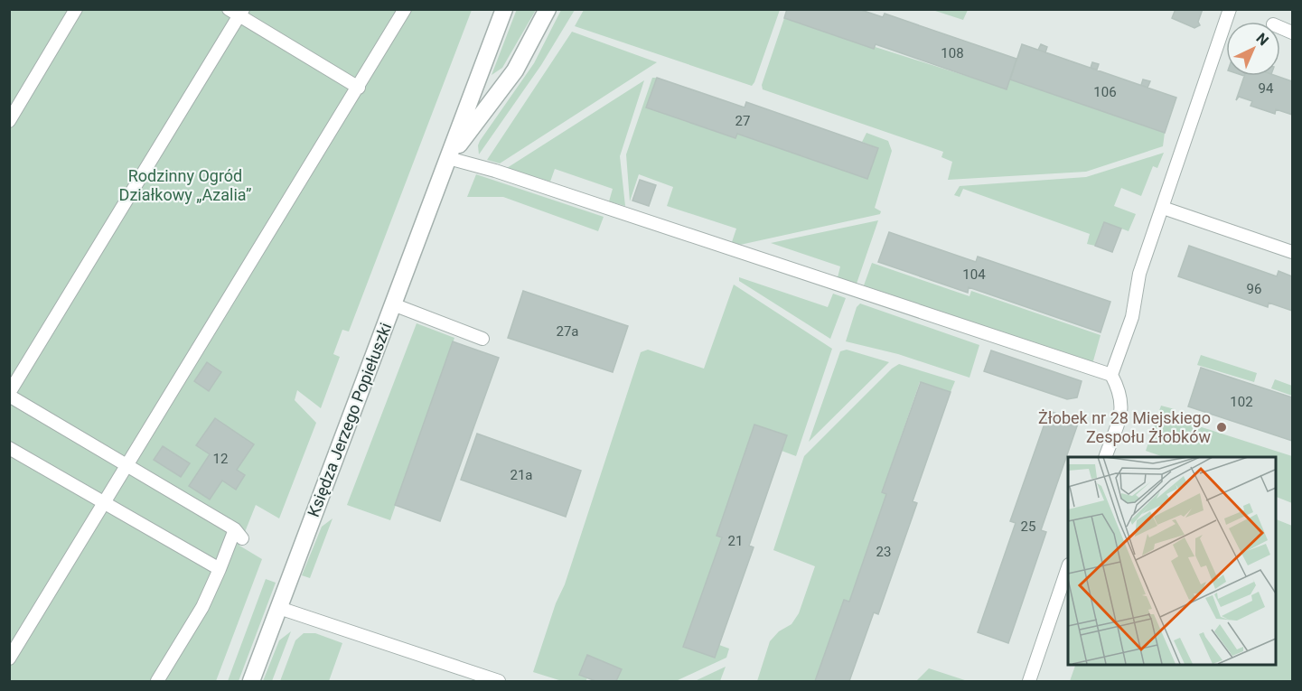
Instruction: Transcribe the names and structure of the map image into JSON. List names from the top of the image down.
{
  "streets": {
    "street": ["Księdza Jerzego Popiełuszki"]
  },
  "parks": ["Rodzinny Ogród Działkowy „Azalia”"],
  "places": ["Żłobek nr 28 Miejskiego Zespołu Żłobków"],
  "house_numbers": [
    "108",
    "94",
    "106",
    "27",
    "104",
    "96",
    "27a",
    "102",
    "12",
    "21a",
    "25",
    "21",
    "23"
  ],
  "north": "top right"
}
